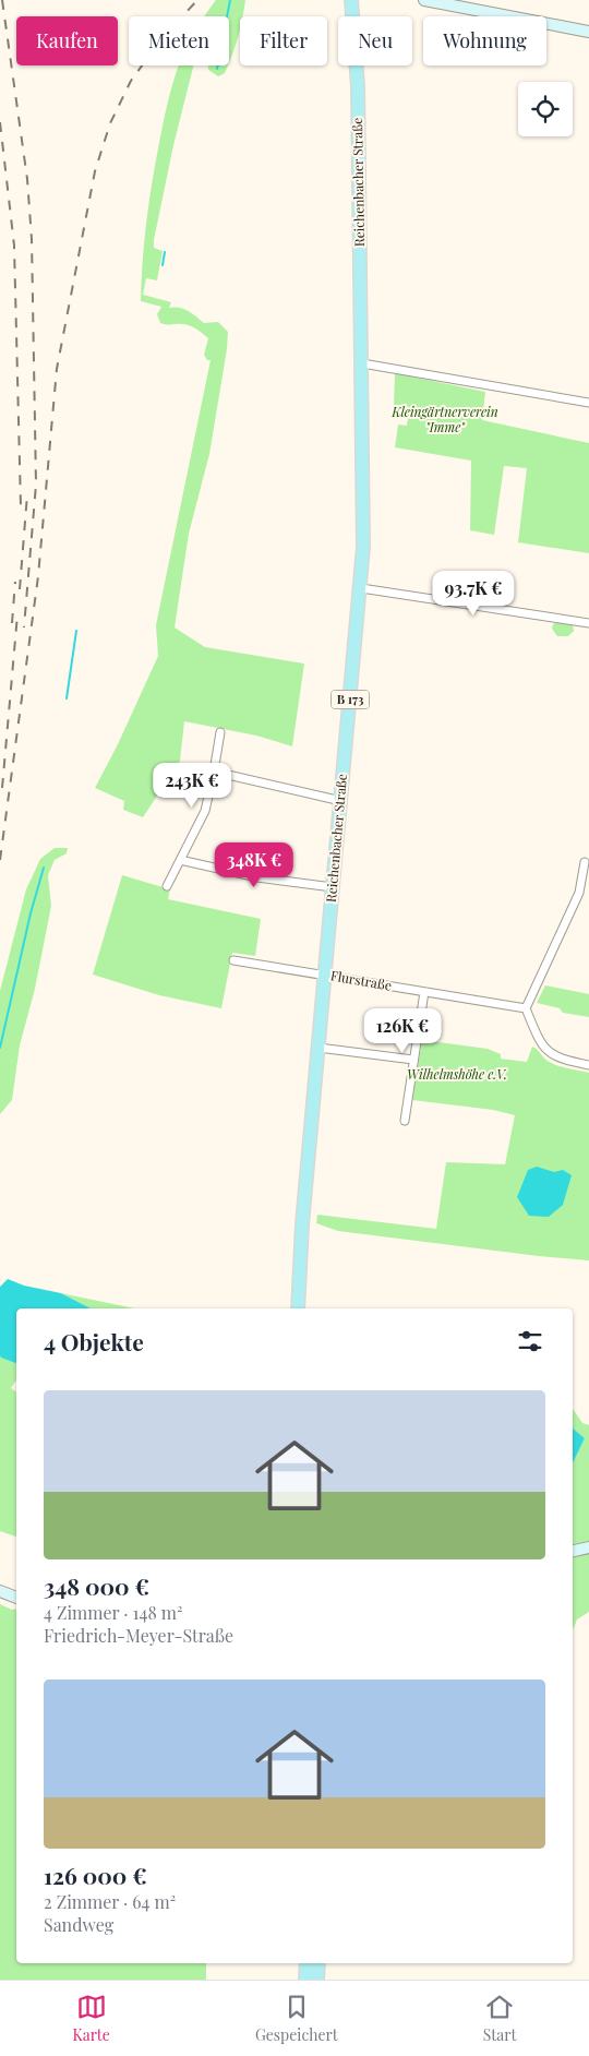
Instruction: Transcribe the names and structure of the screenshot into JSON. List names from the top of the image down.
{
  "streets": {
    "main road": ["Reichenbacher Straße", "B 173"],
    "street": ["Flurstraße"]
  },
  "crossings": [
    ["Reichenbacher Straße", "Flurstraße"]
  ],
  "parks": ["Kleingärtnerverein \"Imme\"", "Wilhelmshöhe e.V."],
  "page": {
    "chip": [
      "Kaufen",
      "Mieten",
      "Filter",
      "Neu",
      "Wohnung"
    ],
    "price": [
      "93.7K €",
      "243K €",
      "348K €",
      "126K €"
    ],
    "heading": "4 Objekte",
    "list": [
      {
        "name": "348 000 €",
        "note": "4 Zimmer · 148 m² · Friedrich-Meyer-Straße"
      },
      {
        "name": "126 000 €",
        "note": "2 Zimmer · 64 m² · Sandweg"
      }
    ],
    "tabs": ["Karte", "Gespeichert", "Start"]
  }
}
